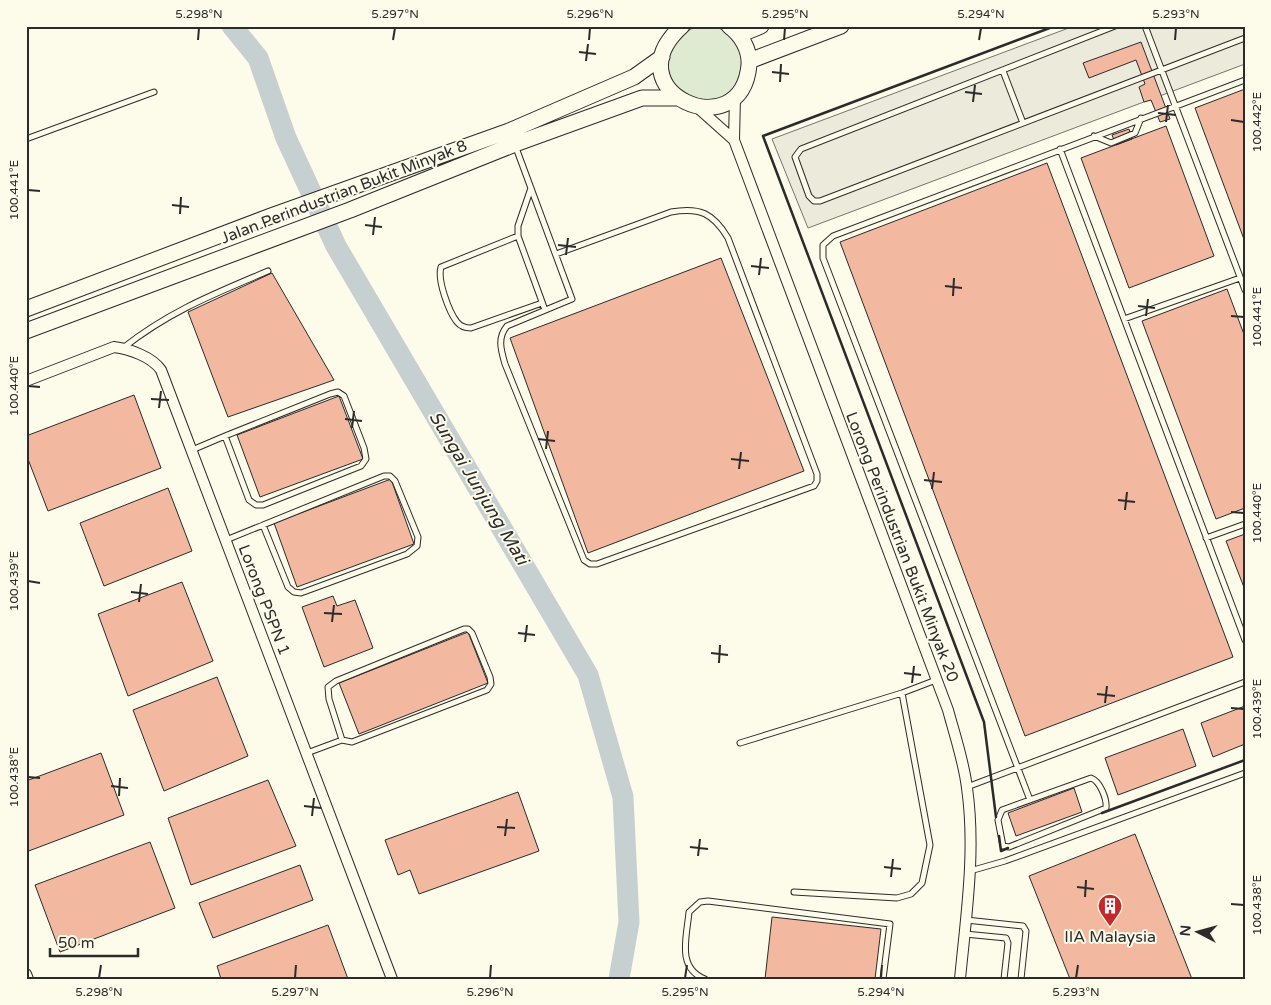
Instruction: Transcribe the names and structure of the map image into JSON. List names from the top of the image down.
{
  "streets": {
    "street": ["Jalan Perindustrian Bukit Minyak 8", "Lorong Perindustrian Bukit Minyak 20", "Lorong PSPN 1"]
  },
  "water": ["Sungai Junjung Mati"],
  "places": {
    "building": ["IIA Malaysia"]
  },
  "scale_bar": "50 m",
  "north": "left",
  "coordinates": [
    "5.298°N",
    "5.297°N",
    "5.296°N",
    "5.295°N",
    "5.294°N",
    "5.293°N",
    "100.442°E",
    "100.441°E",
    "100.440°E",
    "100.439°E",
    "100.438°E"
  ]
}
